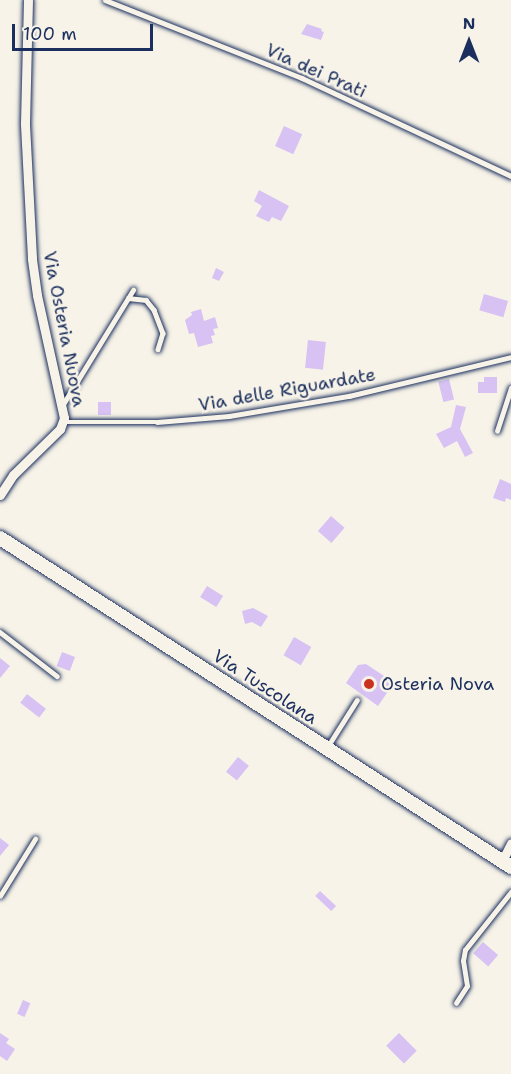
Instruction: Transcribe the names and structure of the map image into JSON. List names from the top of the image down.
{
  "streets": {
    "main road": ["Via Tuscolana"],
    "street": ["Via Osteria Nuova"],
    "lane": ["Via dei Prati", "Via delle Riguardate"]
  },
  "crossings": [
    ["Via Osteria Nuova", "Via delle Riguardate"]
  ],
  "places": ["Osteria Nova"],
  "scale_bar": "100 m",
  "north": "top"
}
